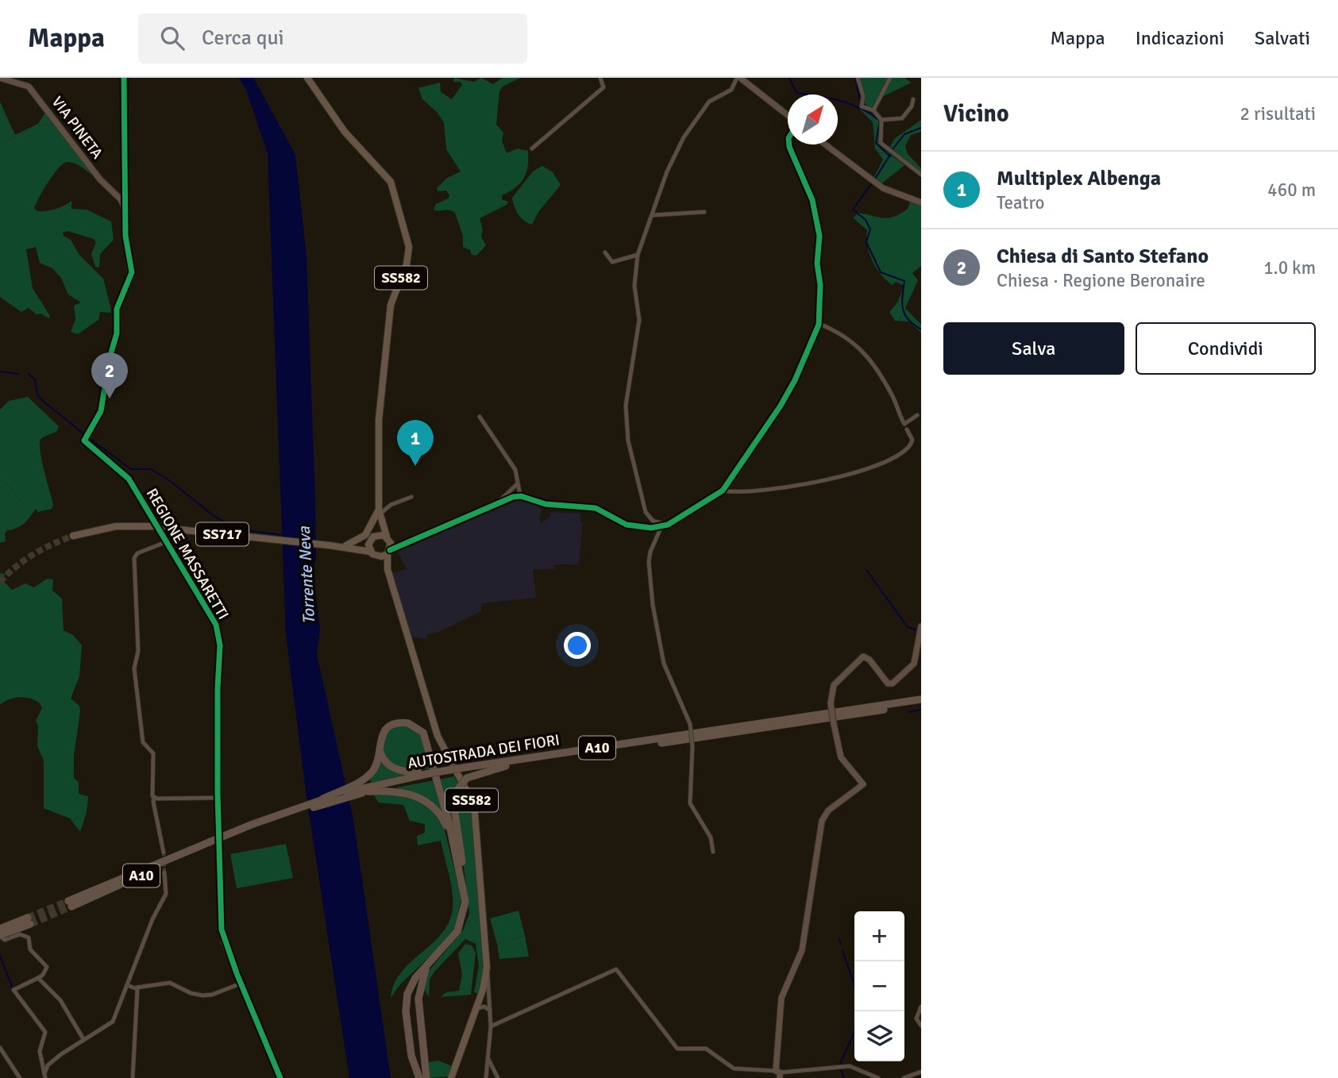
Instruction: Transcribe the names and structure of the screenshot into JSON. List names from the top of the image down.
{
  "streets": {
    "highway": ["A10", "AUTOSTRADA DEI FIORI"],
    "main road": ["SS582", "SS717"],
    "street": ["VIA PINETA", "REGIONE MASSARETTI"]
  },
  "crossings": [
    ["VIA PINETA", "REGIONE MASSARETTI"],
    ["SS582", "SS717"]
  ],
  "water": ["Torrente Neva"],
  "north": "top right",
  "page": {
    "header": "Mappa",
    "search": "Cerca qui",
    "nav": ["Mappa", "Indicazioni", "Salvati"],
    "heading": ["Vicino", "2 risultati"],
    "list": [
      {
        "mark": "1",
        "name": "Multiplex Albenga",
        "note": "Teatro",
        "value": "460 m"
      },
      {
        "mark": "2",
        "name": "Chiesa di Santo Stefano",
        "note": "Chiesa · Regione Beronaire",
        "value": "1.0 km"
      }
    ],
    "buttons": ["Salva", "Condividi"],
    "pins": ["2", "1"],
    "map_buttons": ["+", "−"]
  }
}
